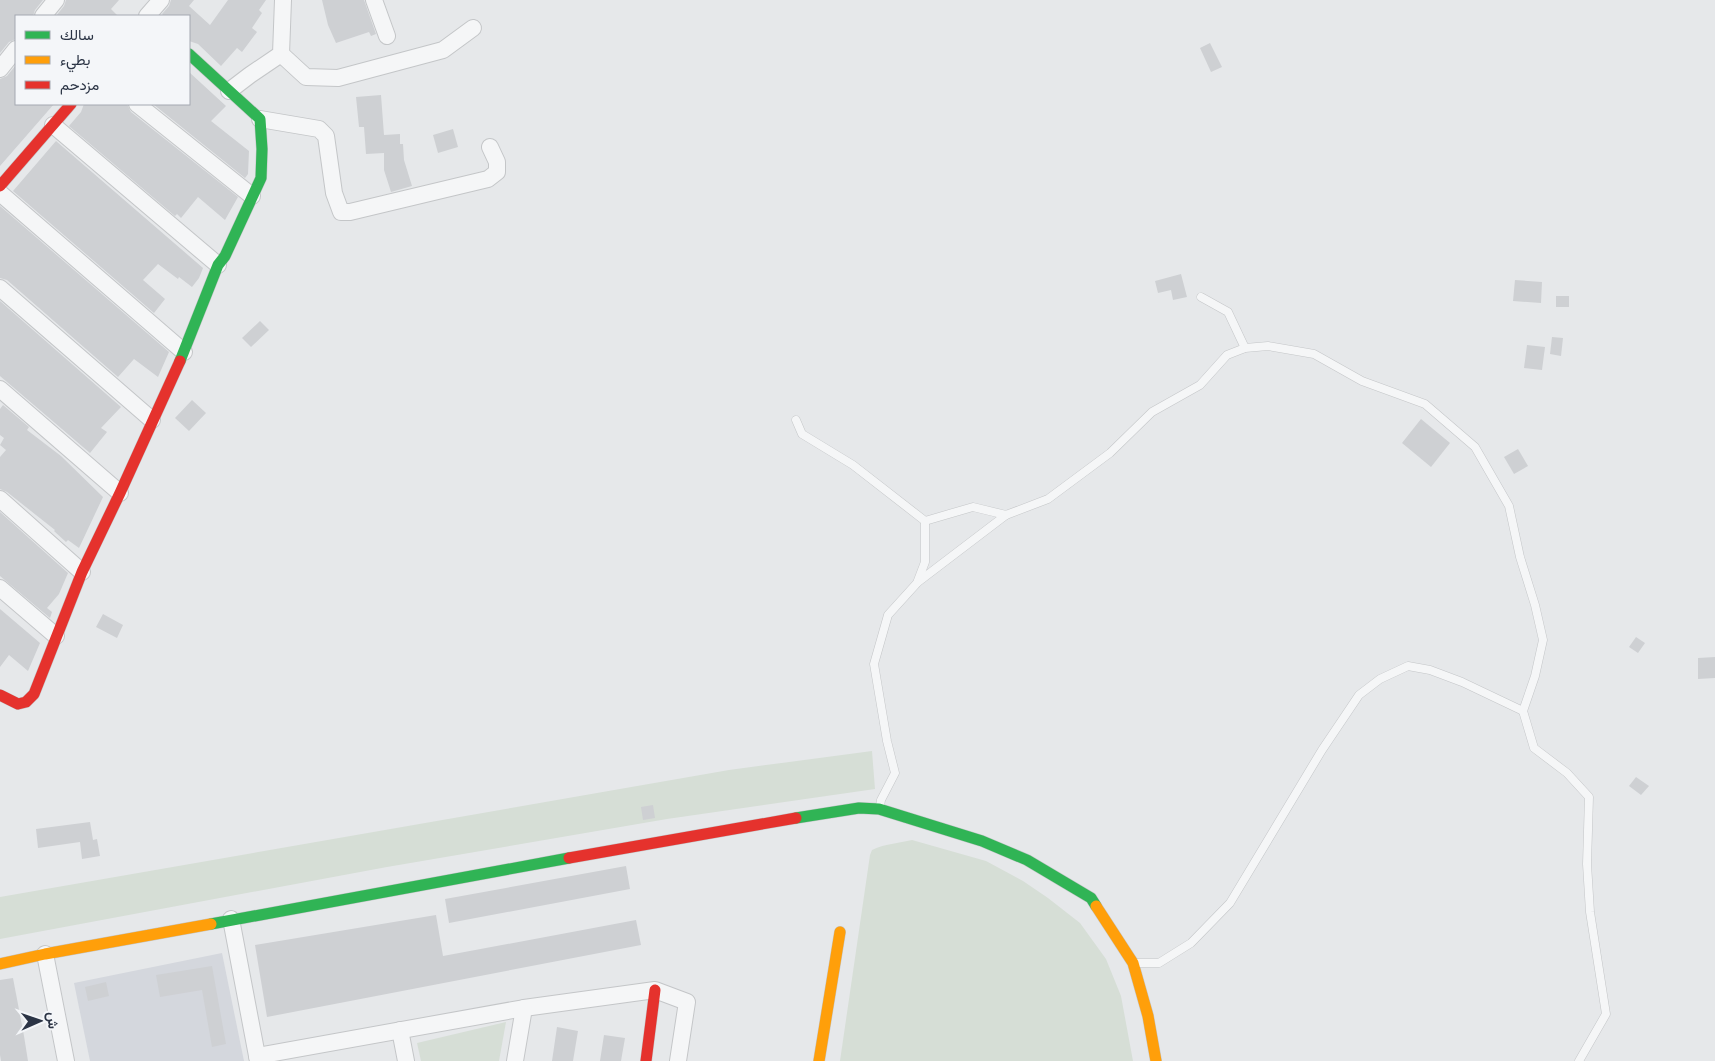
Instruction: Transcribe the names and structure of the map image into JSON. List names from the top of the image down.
{
  "legend": ["سالك", "بطيء", "مزدحم"],
  "north": "right"
}
